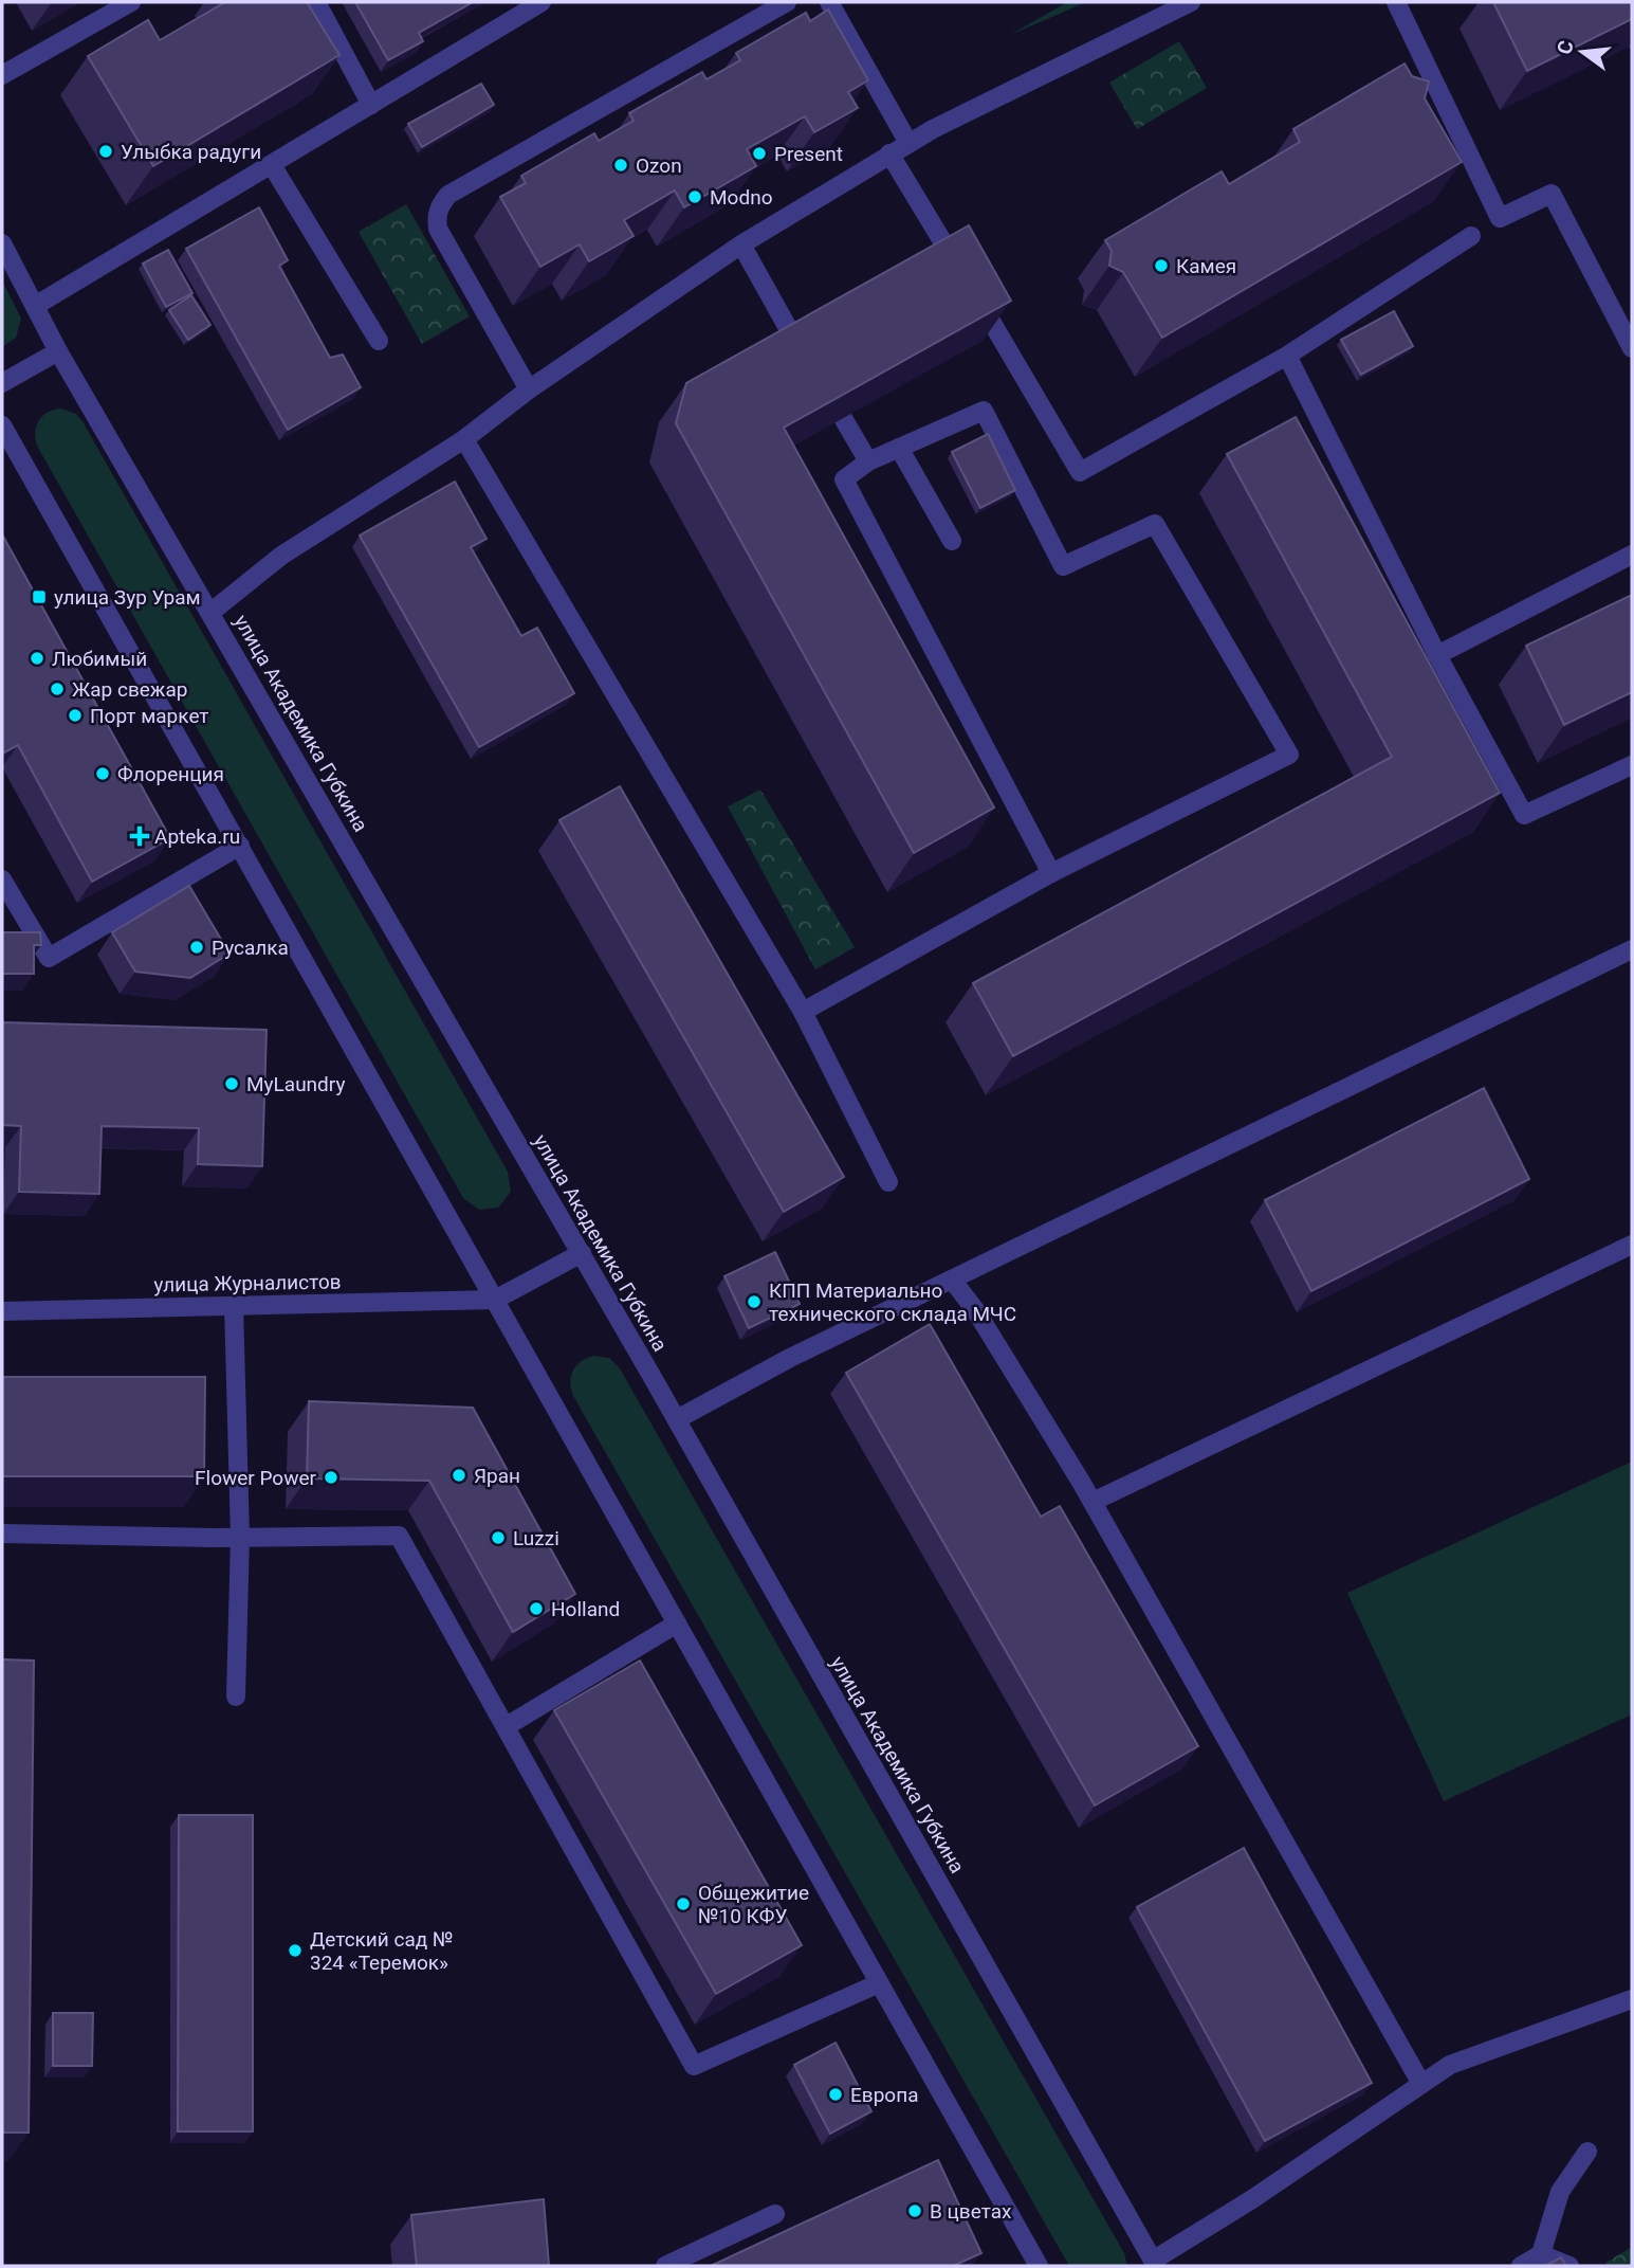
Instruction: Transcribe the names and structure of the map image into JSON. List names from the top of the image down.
{
  "streets": {
    "street": ["улица Академика Губкина", "улица Журналистов"]
  },
  "places": {
    "other": [
      "Улыбка радуги",
      "Present",
      "Ozon",
      "Modno",
      "Камея",
      "Любимый",
      "Жар свежар",
      "Порт маркет",
      "Флоренция",
      "Русалка",
      "MyLaundry",
      "КПП Материально технического склада МЧС",
      "Яран",
      "Flower Power",
      "Luzzi",
      "Holland",
      "Общежитие №10 КФУ",
      "Детский сад № 324 «Теремок»",
      "Европа",
      "В цветах"
    ],
    "transit": ["улица Зур Урам"],
    "health": ["Apteka.ru"]
  },
  "north": "left"
}
